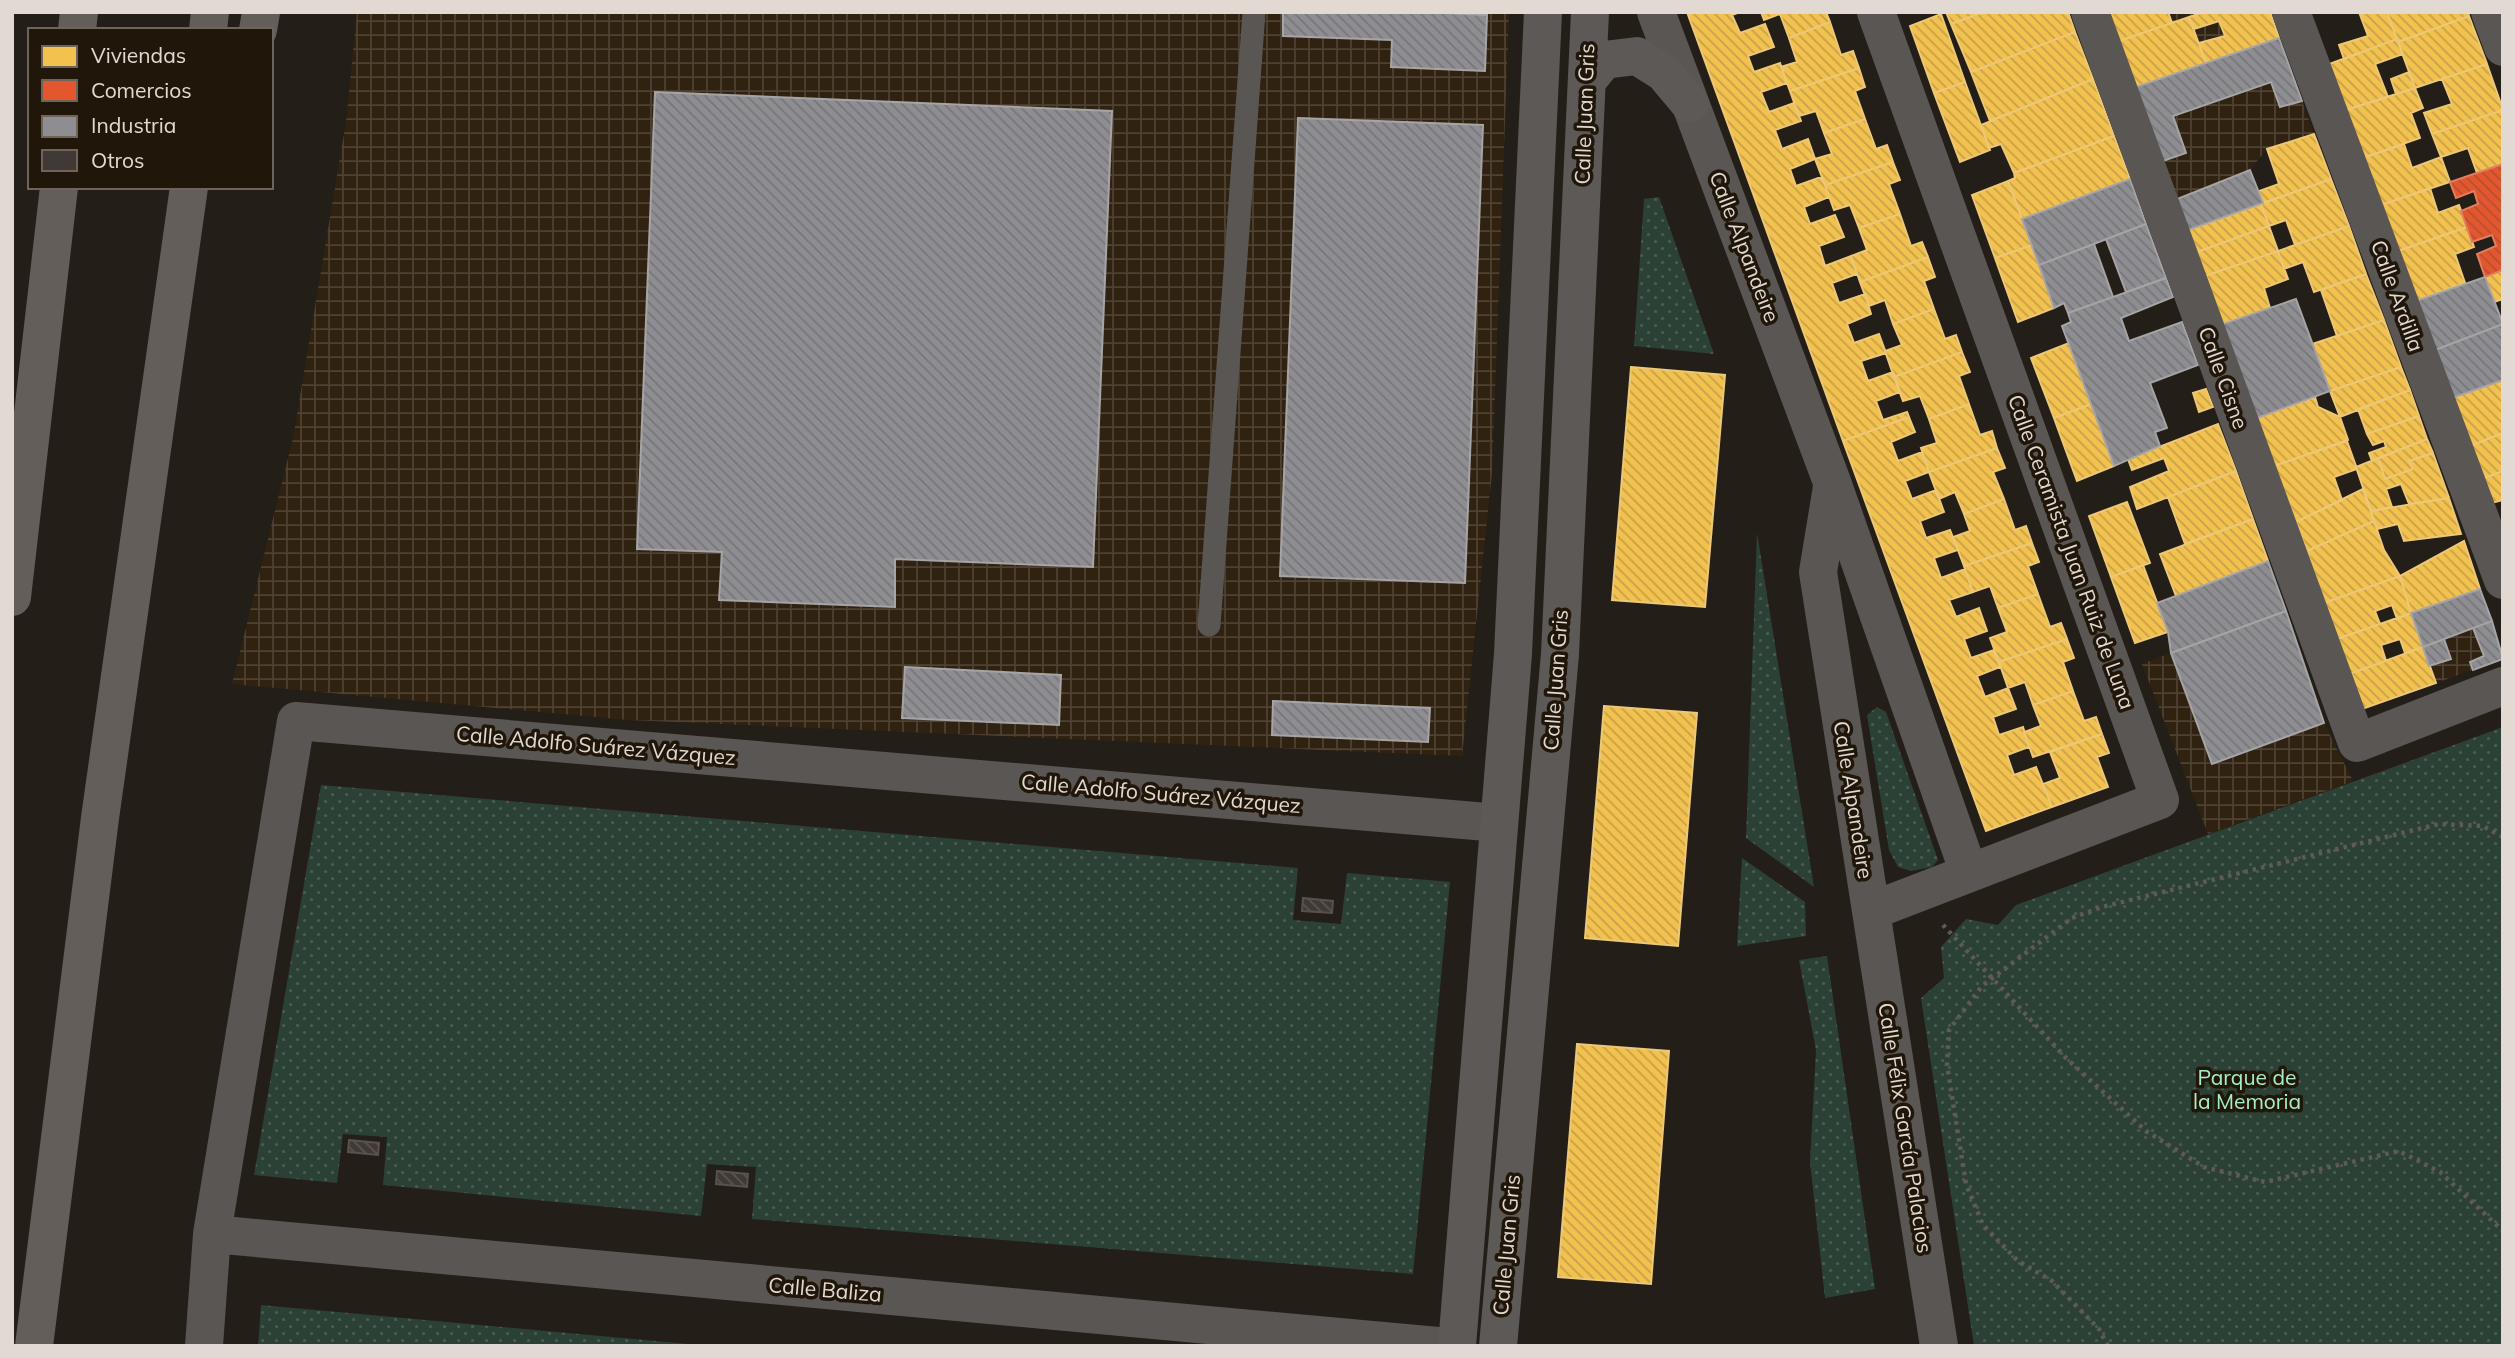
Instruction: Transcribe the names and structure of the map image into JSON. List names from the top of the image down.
{
  "streets": {
    "main road": ["Calle Juan Gris"],
    "street": [
      "Calle Alpandeire",
      "Calle Ardilla",
      "Calle Cisne",
      "Calle Ceramista Juan Ruiz de Luna",
      "Calle Adolfo Suárez Vázquez",
      "Calle Félix García Palacios",
      "Calle Baliza"
    ]
  },
  "crossings": [
    ["Calle Juan Gris", "Calle Adolfo Suárez Vázquez"],
    ["Calle Alpandeire", "Calle Ceramista Juan Ruiz de Luna"],
    ["Calle Alpandeire", "Calle Félix García Palacios"],
    ["Calle Ceramista Juan Ruiz de Luna", "Calle Félix García Palacios"],
    ["Calle Adolfo Suárez Vázquez", "Calle Baliza"]
  ],
  "parks": ["Parque de la Memoria"],
  "legend": [
    "Viviendas",
    "Comercios",
    "Industria",
    "Otros"
  ]
}
